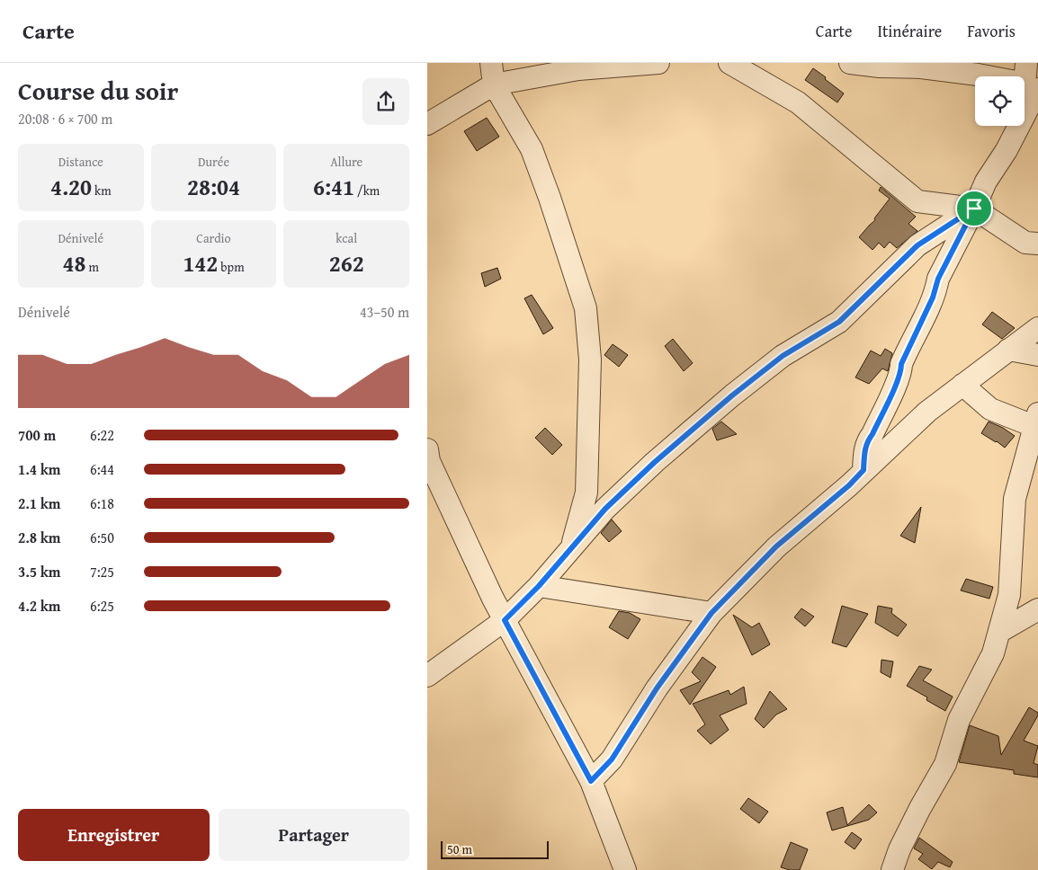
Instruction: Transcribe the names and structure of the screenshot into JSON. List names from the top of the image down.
{
  "scale_bar": "50 m",
  "page": {
    "header": "Carte",
    "nav": ["Carte", "Itinéraire", "Favoris"],
    "heading": ["Course du soir", "20:08 · 6 × 700 m"],
    "stats": [
      ["Distance", "4.20 km"],
      ["Durée", "28:04"],
      ["Allure", "6:41 /km"],
      ["Dénivelé", "48 m"],
      ["Cardio", "142 bpm"],
      ["kcal", "262"]
    ],
    "chart": ["Dénivelé", "43–50 m"],
    "list": [
      {
        "name": "700 m",
        "note": "6:22"
      },
      {
        "name": "1.4 km",
        "note": "6:44"
      },
      {
        "name": "2.1 km",
        "note": "6:18"
      },
      {
        "name": "2.8 km",
        "note": "6:50"
      },
      {
        "name": "3.5 km",
        "note": "7:25"
      },
      {
        "name": "4.2 km",
        "note": "6:25"
      }
    ],
    "buttons": ["Enregistrer", "Partager"],
    "scale": "50 m"
  }
}
